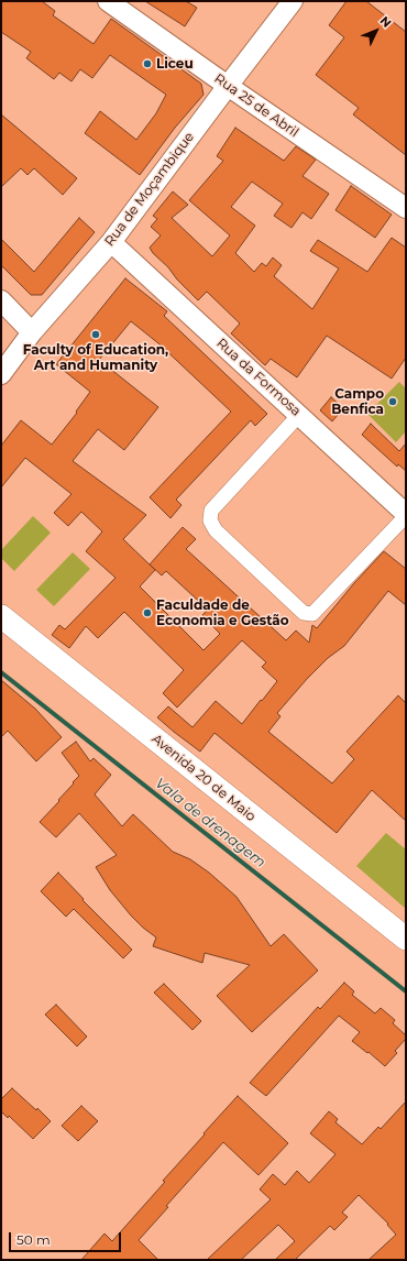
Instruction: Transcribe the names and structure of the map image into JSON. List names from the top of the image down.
{
  "streets": {
    "main road": ["Avenida 20 de Maio"],
    "street": ["Rua 25 de Abril", "Rua de Moçambique", "Rua da Formosa"]
  },
  "crossings": [
    ["Rua 25 de Abril", "Rua de Moçambique"],
    ["Rua de Moçambique", "Rua da Formosa"]
  ],
  "water": ["Vala de drenagem"],
  "places": [
    "Liceu",
    "Faculty of Education, Art and Humanity",
    "Campo Benfica",
    "Faculdade de Economia e Gestão"
  ],
  "scale_bar": "50 m",
  "north": "top right"
}
